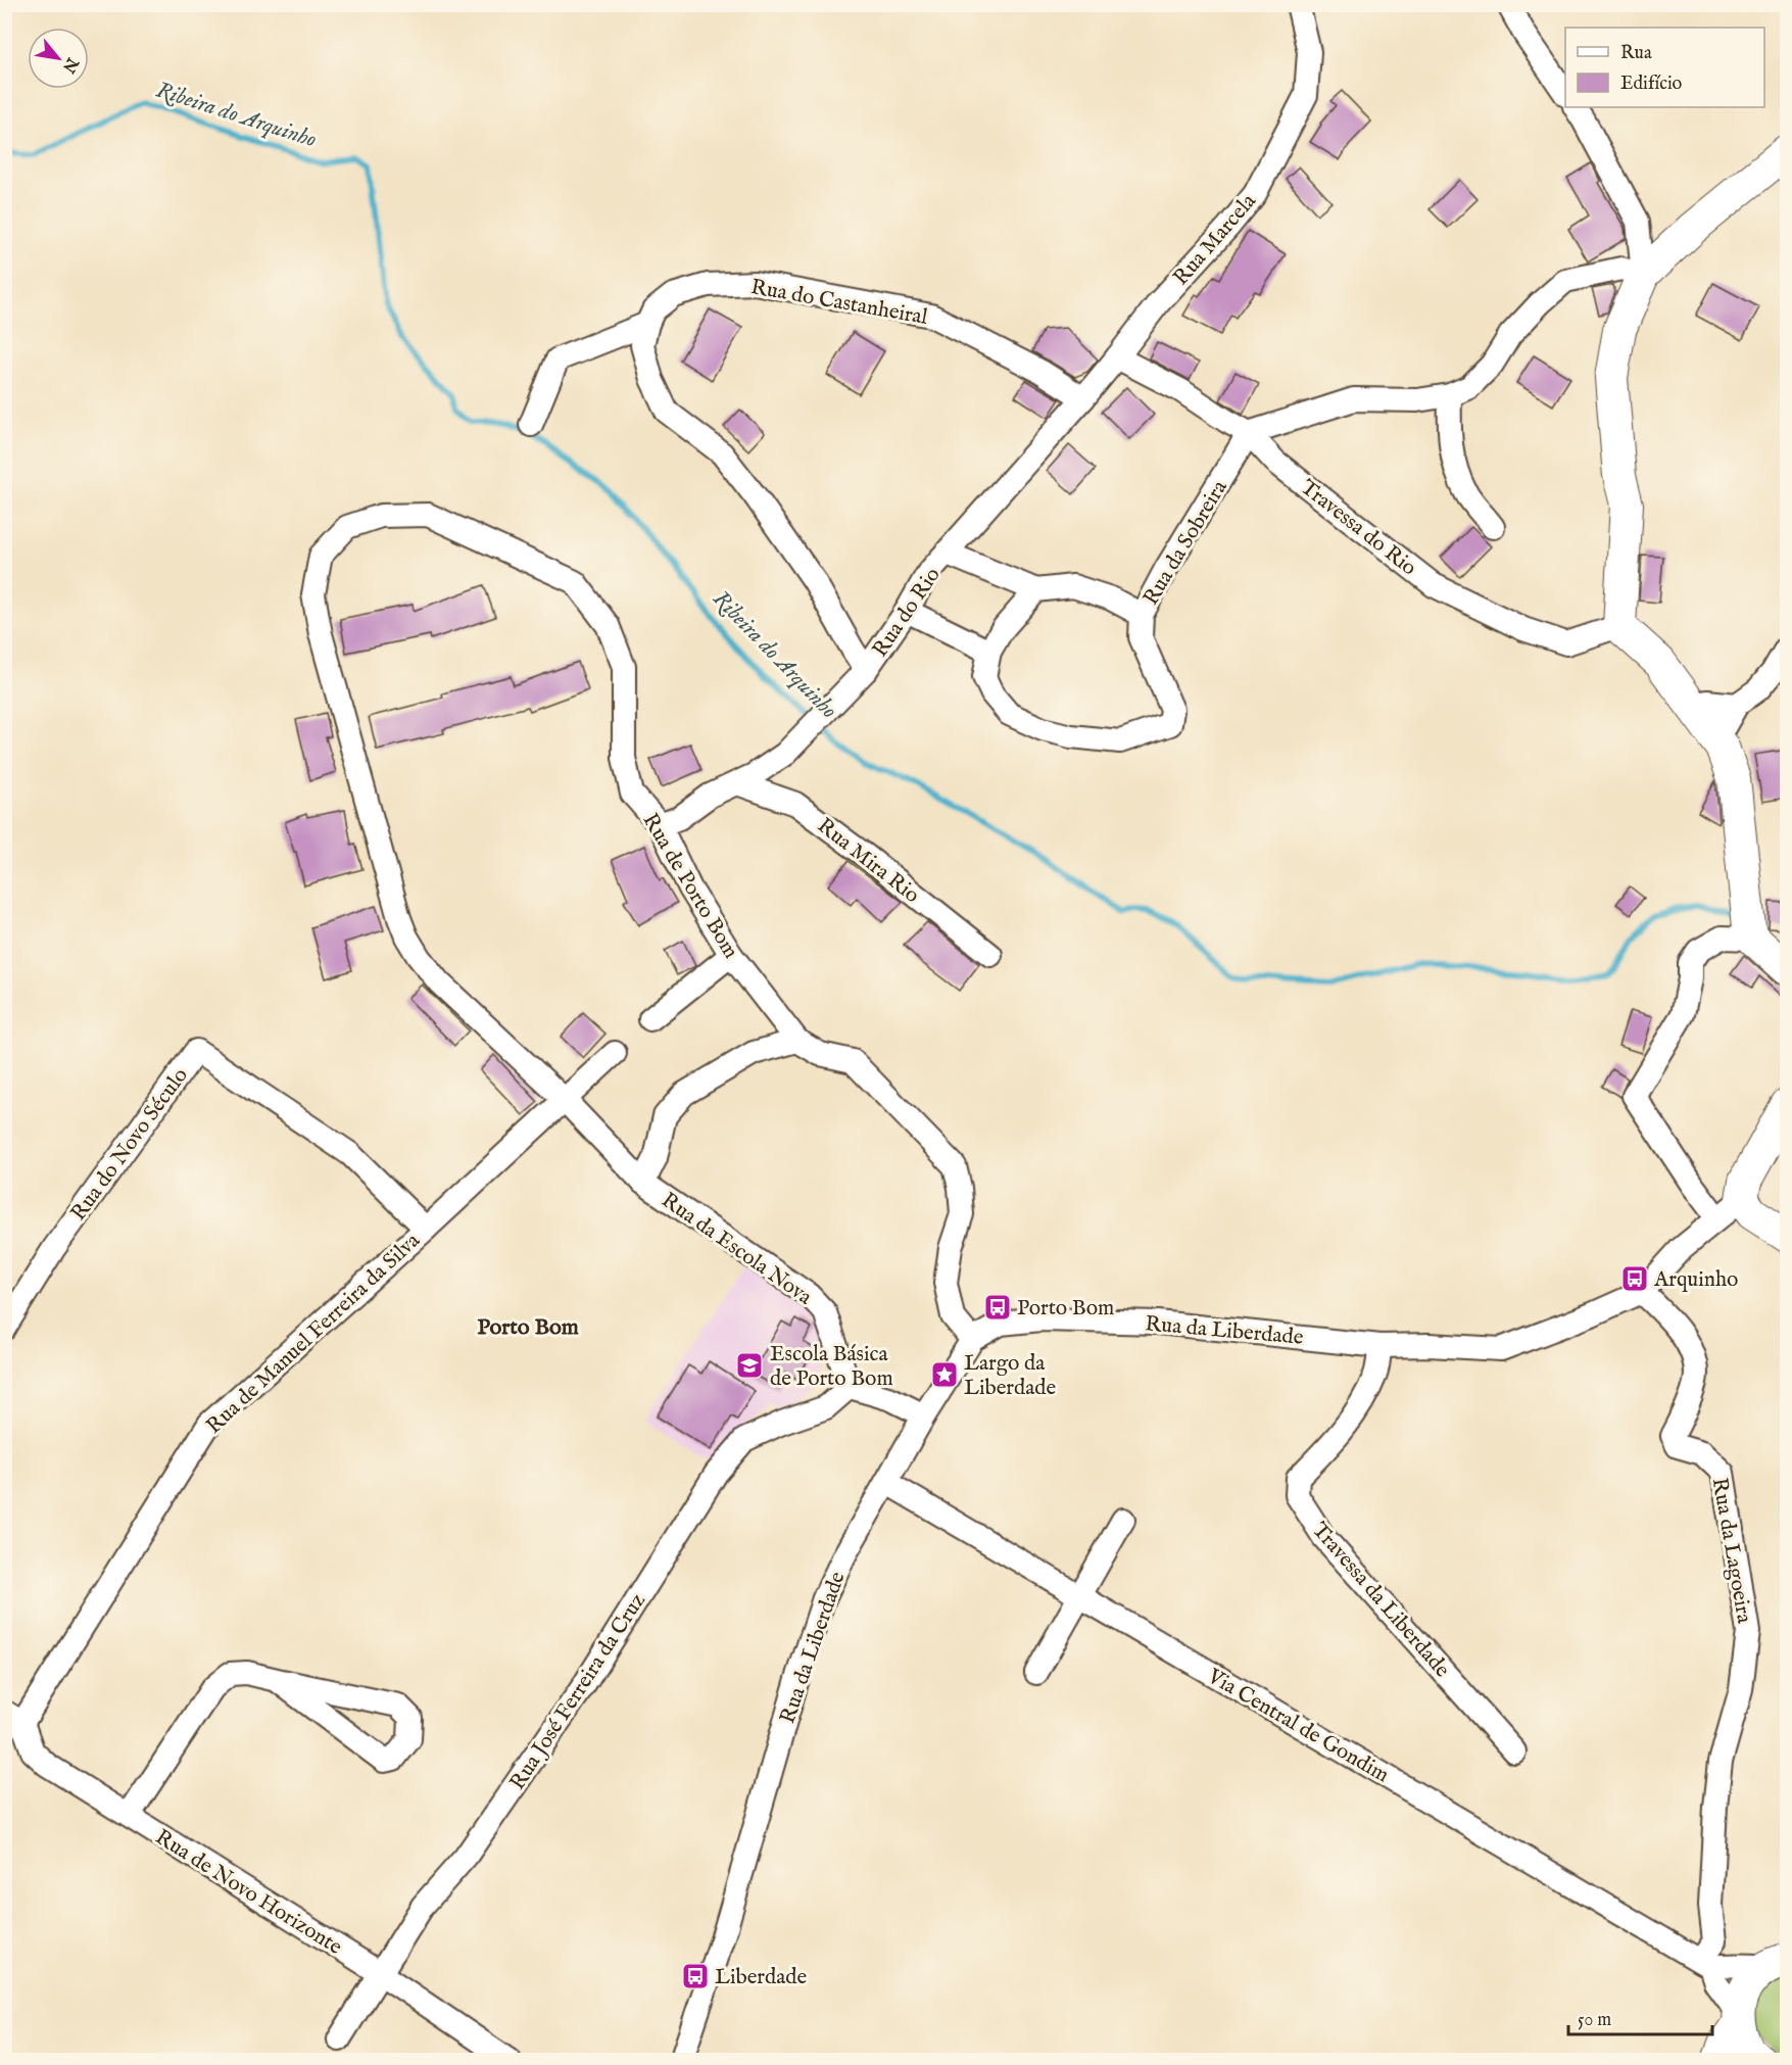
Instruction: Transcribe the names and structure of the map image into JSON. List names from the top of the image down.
{
  "streets": {
    "street": [
      "Rua Marcela",
      "Rua do Castanheiral",
      "Travessa do Rio",
      "Rua da Sobreira",
      "Rua do Rio",
      "Rua Mira Rio",
      "Rua de Porto Bom",
      "Rua do Novo Século",
      "Rua da Escola Nova",
      "Rua da Liberdade",
      "Rua de Manuel Ferreira da Silva",
      "Rua da Lagoeira",
      "Travessa da Liberdade",
      "Rua José Ferreira da Cruz",
      "Via Central de Gondim",
      "Rua de Novo Horizonte"
    ]
  },
  "crossings": [
    ["Rua Marcela", "Travessa do Rio"],
    ["Rua Marcela", "Rua do Rio"],
    ["Rua do Castanheiral", "Rua do Rio"],
    ["Travessa do Rio", "Rua da Sobreira"],
    ["Travessa do Rio", "Rua do Rio"],
    ["Rua do Rio", "Rua Mira Rio"],
    ["Rua do Rio", "Rua de Porto Bom"],
    ["Rua de Porto Bom", "Rua da Escola Nova"],
    ["Rua de Porto Bom", "Rua da Liberdade"],
    ["Rua de Porto Bom", "Rua de Manuel Ferreira da Silva"],
    ["Rua do Novo Século", "Rua de Manuel Ferreira da Silva"],
    ["Rua da Escola Nova", "Rua de Manuel Ferreira da Silva"],
    ["Rua da Escola Nova", "Rua José Ferreira da Cruz"],
    ["Rua da Liberdade", "Rua da Lagoeira"],
    ["Rua da Liberdade", "Travessa da Liberdade"],
    ["Rua da Liberdade", "Via Central de Gondim"],
    ["Rua de Manuel Ferreira da Silva", "Rua de Novo Horizonte"],
    ["Rua da Lagoeira", "Via Central de Gondim"],
    ["Rua José Ferreira da Cruz", "Rua de Novo Horizonte"]
  ],
  "districts": ["Porto Bom"],
  "water": ["Ribeira do Arquinho"],
  "places": {
    "bus stop": ["Arquinho", "Porto Bom", "Liberdade"],
    "school or university": ["Escola Básica de Porto Bom"],
    "place": ["Largo da Liberdade"]
  },
  "legend": ["Rua", "Edifício"],
  "scale_bar": "50 m",
  "north": "bottom right"
}
